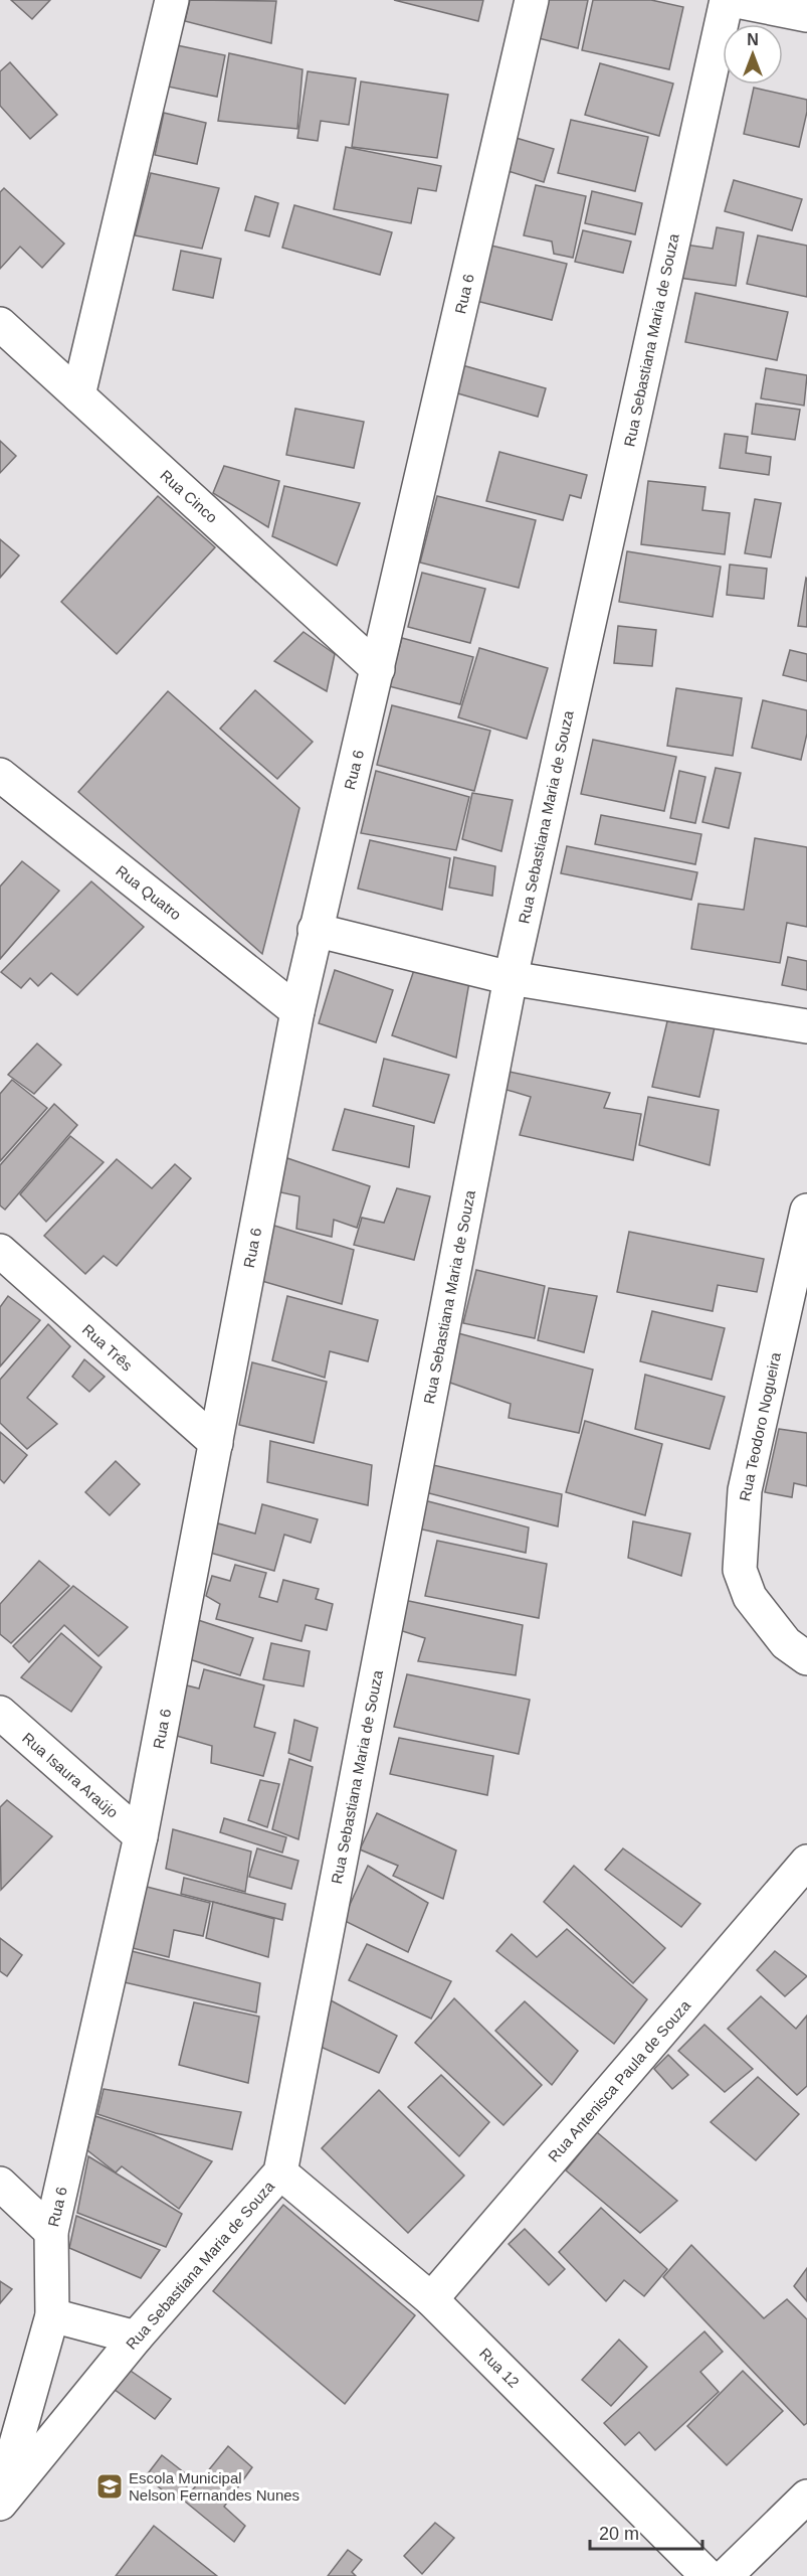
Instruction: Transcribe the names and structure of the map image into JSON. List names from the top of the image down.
{
  "streets": {
    "street": [
      "Rua 6",
      "Rua Sebastiana Maria de Souza",
      "Rua Cinco",
      "Rua Quatro",
      "Rua Três",
      "Rua Teodoro Nogueira",
      "Rua Isaura Araújo",
      "Rua Antenisca Paula de Souza",
      "Rua 12"
    ]
  },
  "crossings": [
    ["Rua 6", "Rua Cinco"],
    ["Rua 6", "Rua Quatro"],
    ["Rua 6", "Rua Três"],
    ["Rua 6", "Rua Isaura Araújo"],
    ["Rua Sebastiana Maria de Souza", "Rua 12"],
    ["Rua Antenisca Paula de Souza", "Rua 12"]
  ],
  "places": {
    "school or university": ["Escola Municipal Nelson Fernandes Nunes"]
  },
  "scale_bar": "20 m",
  "north": "top"
}
